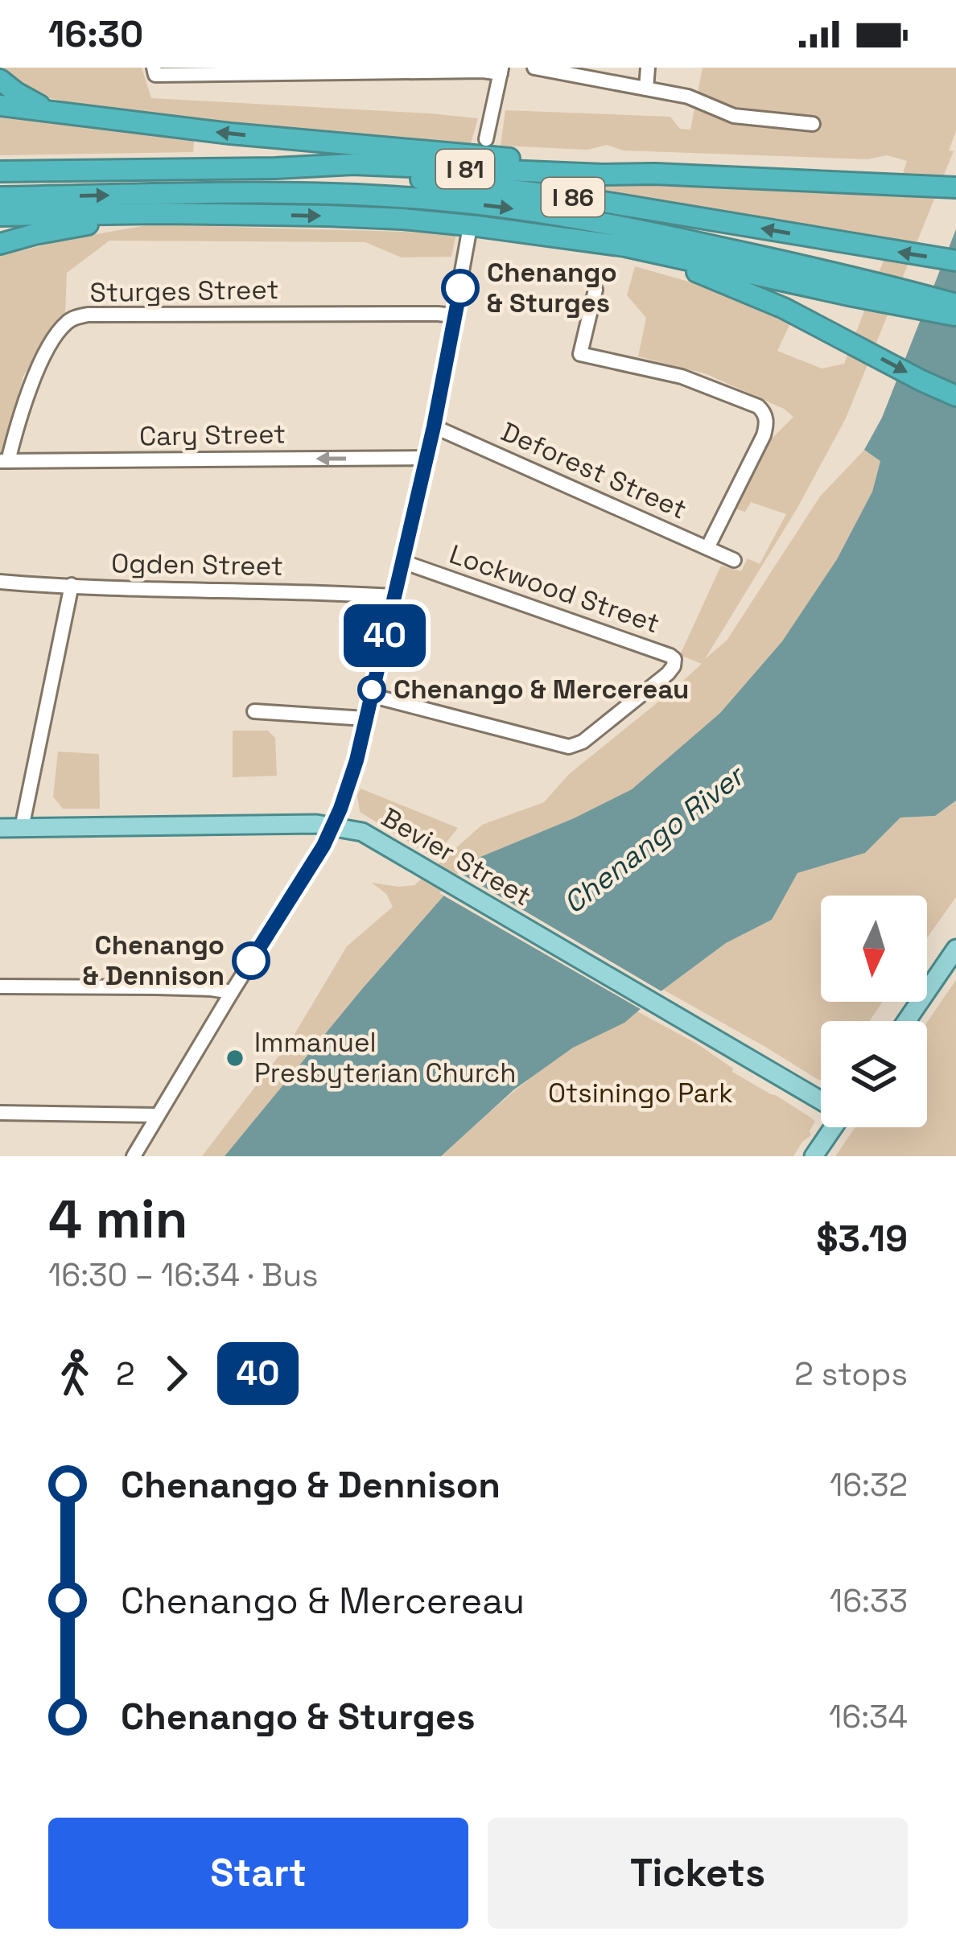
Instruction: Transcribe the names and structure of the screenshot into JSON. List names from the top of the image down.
{
  "streets": {
    "highway": ["I 81", "I 86"],
    "main road": ["Bevier Street"],
    "street": [
      "Sturges Street",
      "Cary Street",
      "Deforest Street",
      "Ogden Street",
      "Lockwood Street"
    ]
  },
  "crossings": [
    ["I 81", "I 86"],
    ["Sturges Street", "Cary Street"]
  ],
  "one_way": ["Cary Street"],
  "water": ["Chenango River"],
  "parks": ["Otsiningo Park"],
  "places": [
    "Chenango & Sturges",
    "Chenango & Mercereau",
    "Chenango & Dennison",
    "Immanuel Presbyterian Church"
  ],
  "lines": ["bus line 40"],
  "north": "bottom",
  "page": {
    "status": "16:30",
    "on_map": "40",
    "heading": ["4 min", "16:30 – 16:34 · Bus", "$3.19"],
    "legs": ["2", "40", "2 stops"],
    "list": [
      {
        "name": "Chenango & Dennison",
        "value": "16:32"
      },
      {
        "name": "Chenango & Mercereau",
        "value": "16:33"
      },
      {
        "name": "Chenango & Sturges",
        "value": "16:34"
      }
    ],
    "buttons": ["Start", "Tickets"]
  }
}
